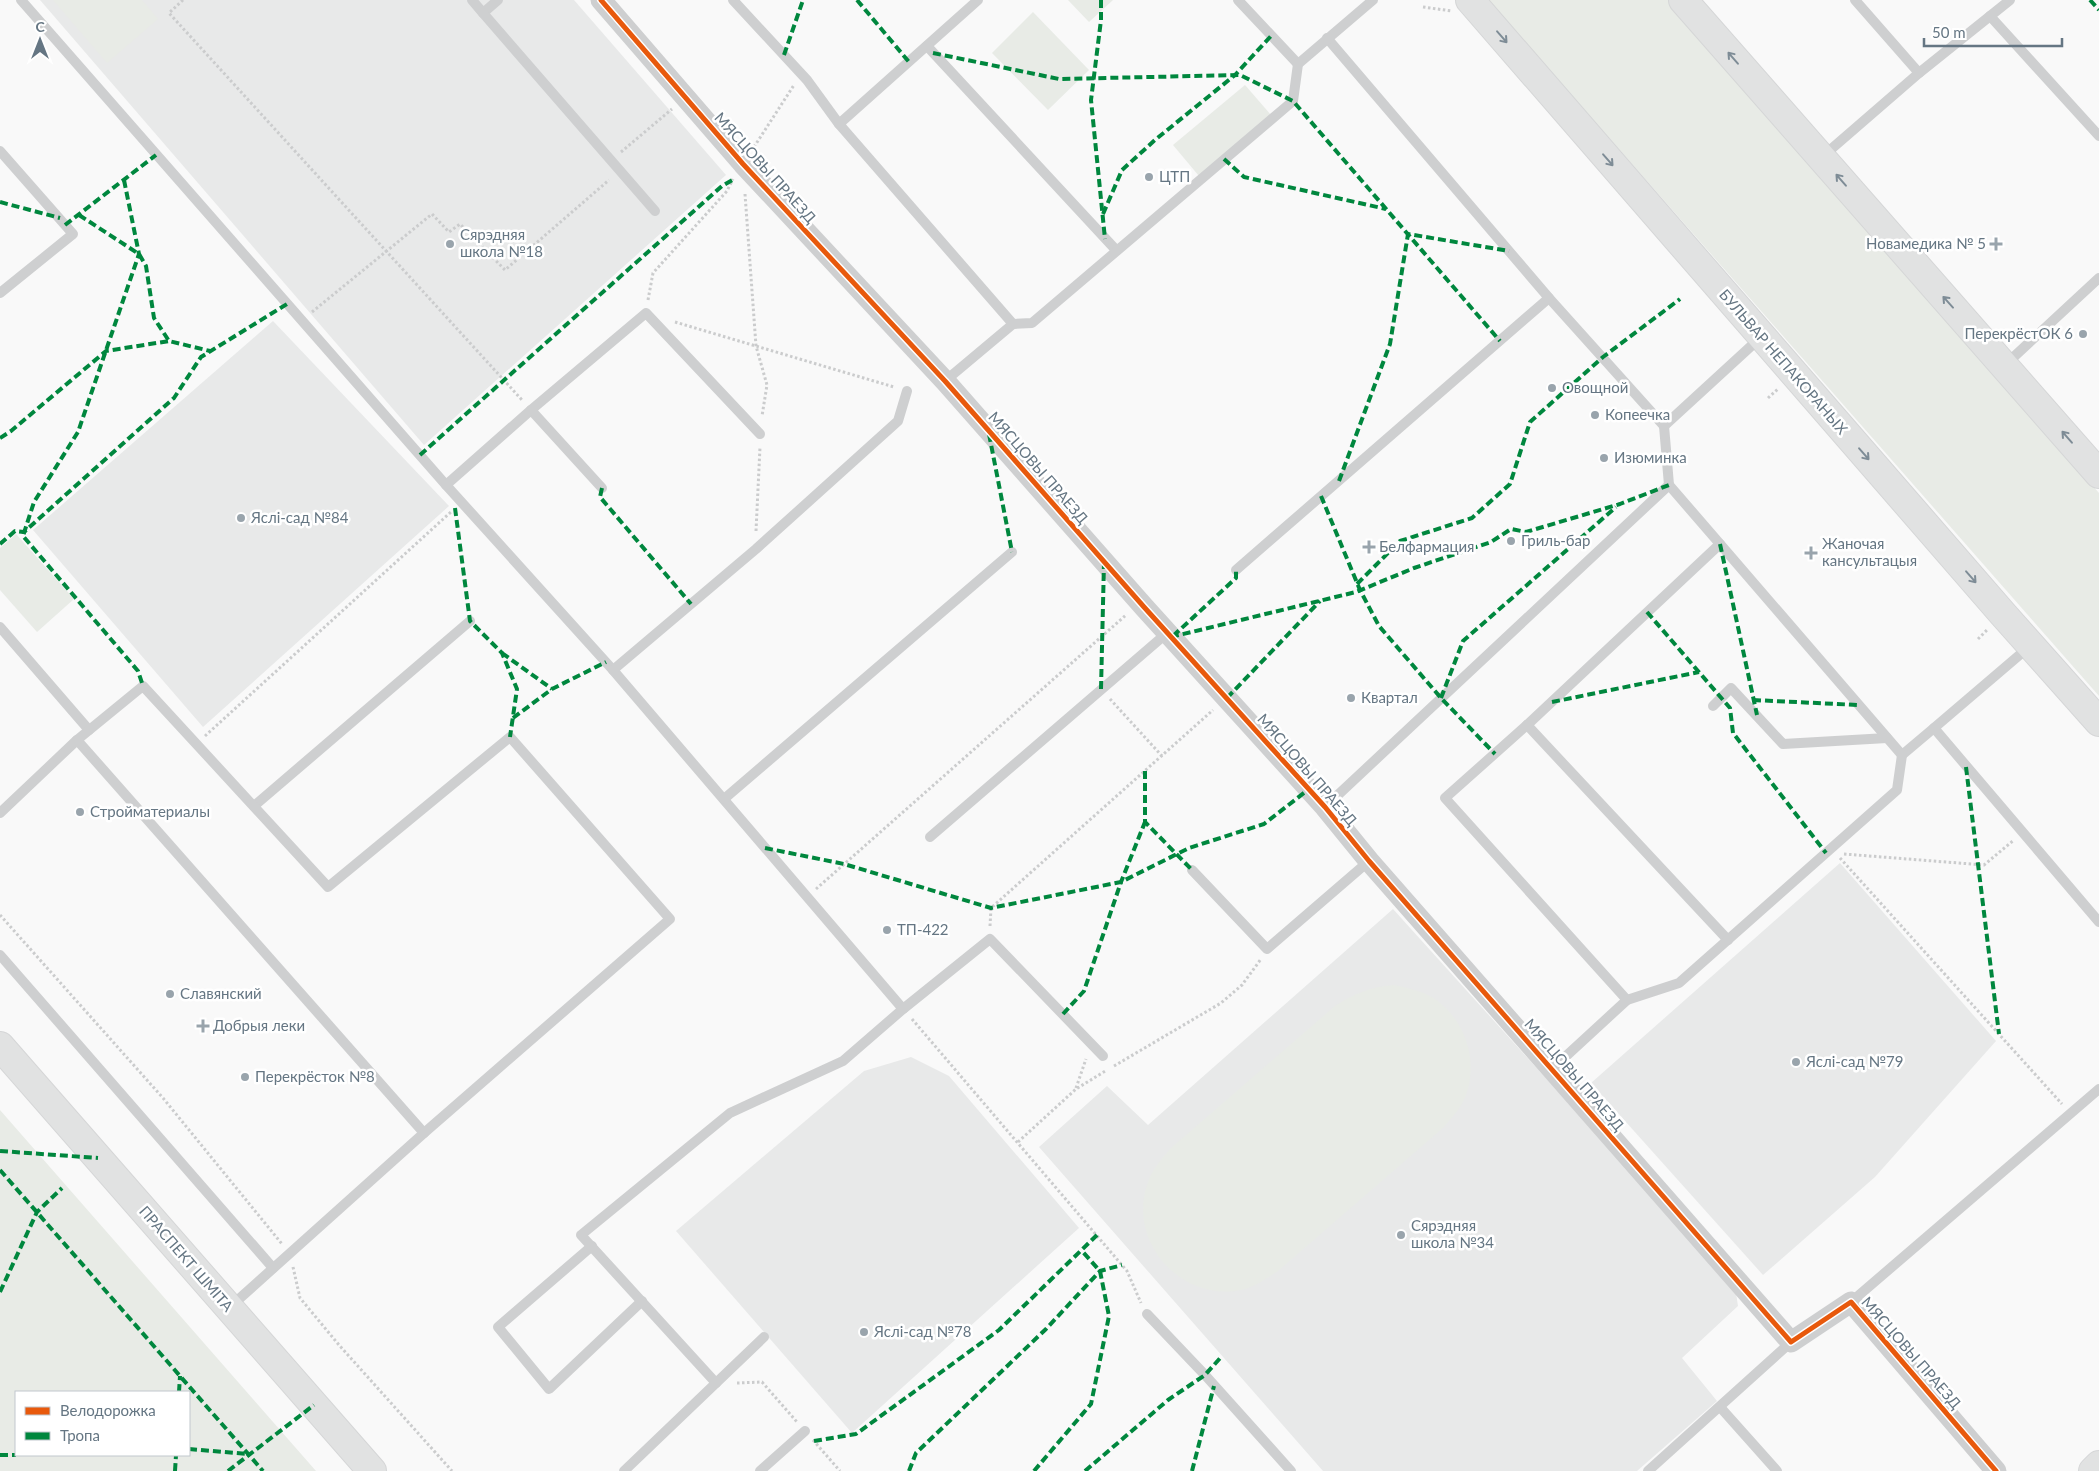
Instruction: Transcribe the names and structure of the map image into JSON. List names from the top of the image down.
{
  "streets": {
    "main road": ["БУЛЬВАР НЕПАКОРАНЫХ", "ПРАСПЕКТ ШМІТА"],
    "street": ["МЯСЦОВЫ ПРАЕЗД"]
  },
  "places": {
    "other": [
      "ЦТП",
      "Сярэдняя школа №18",
      "ПерекрёстОК 6",
      "Овощной",
      "Копеечка",
      "Изюминка",
      "Яслі-сад №84",
      "Гриль-бар",
      "Квартал",
      "Стройматериалы",
      "ТП-422",
      "Славянский",
      "Яслі-сад №79",
      "Перекрёсток №8",
      "Сярэдняя школа №34",
      "Яслі-сад №78"
    ],
    "health": [
      "Новамедика № 5",
      "Белфармация",
      "Жаночая кансультацыя",
      "Добрыя леки"
    ]
  },
  "legend": ["Велодорожка", "Тропа"],
  "scale_bar": "50 m",
  "north": "top"
}
